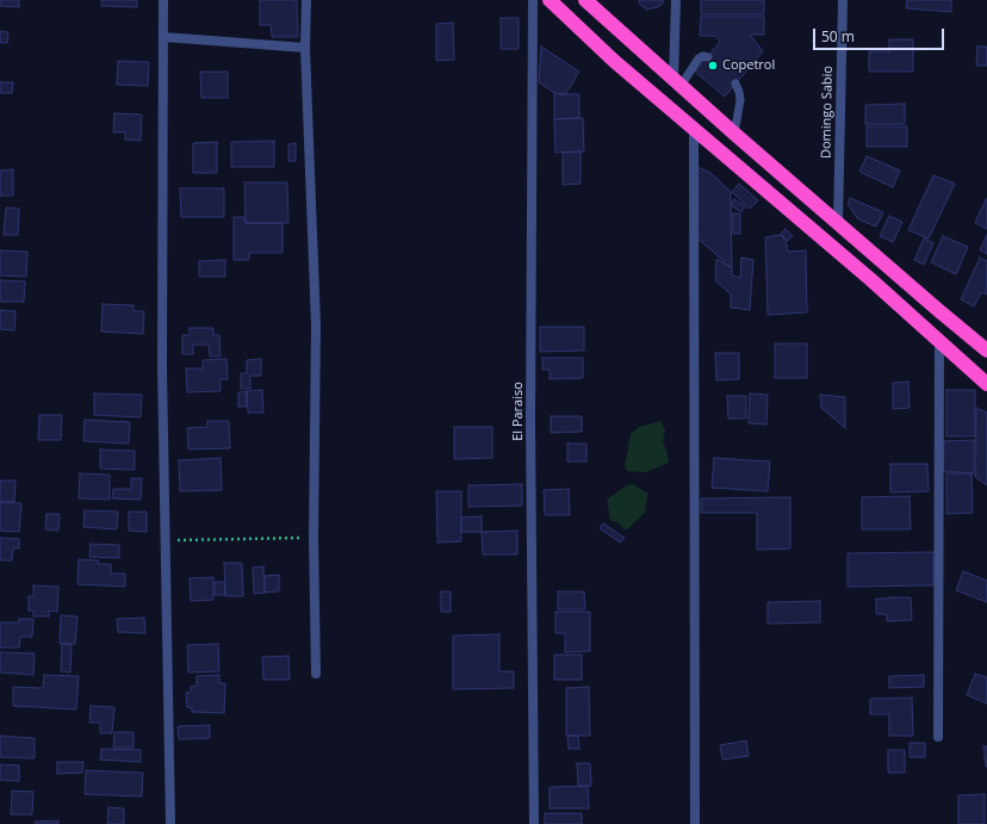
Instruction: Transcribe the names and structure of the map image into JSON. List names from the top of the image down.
{
  "streets": {
    "street": ["Domingo Sabio", "El Paraiso"]
  },
  "places": ["Copetrol"],
  "scale_bar": "50 m"
}
